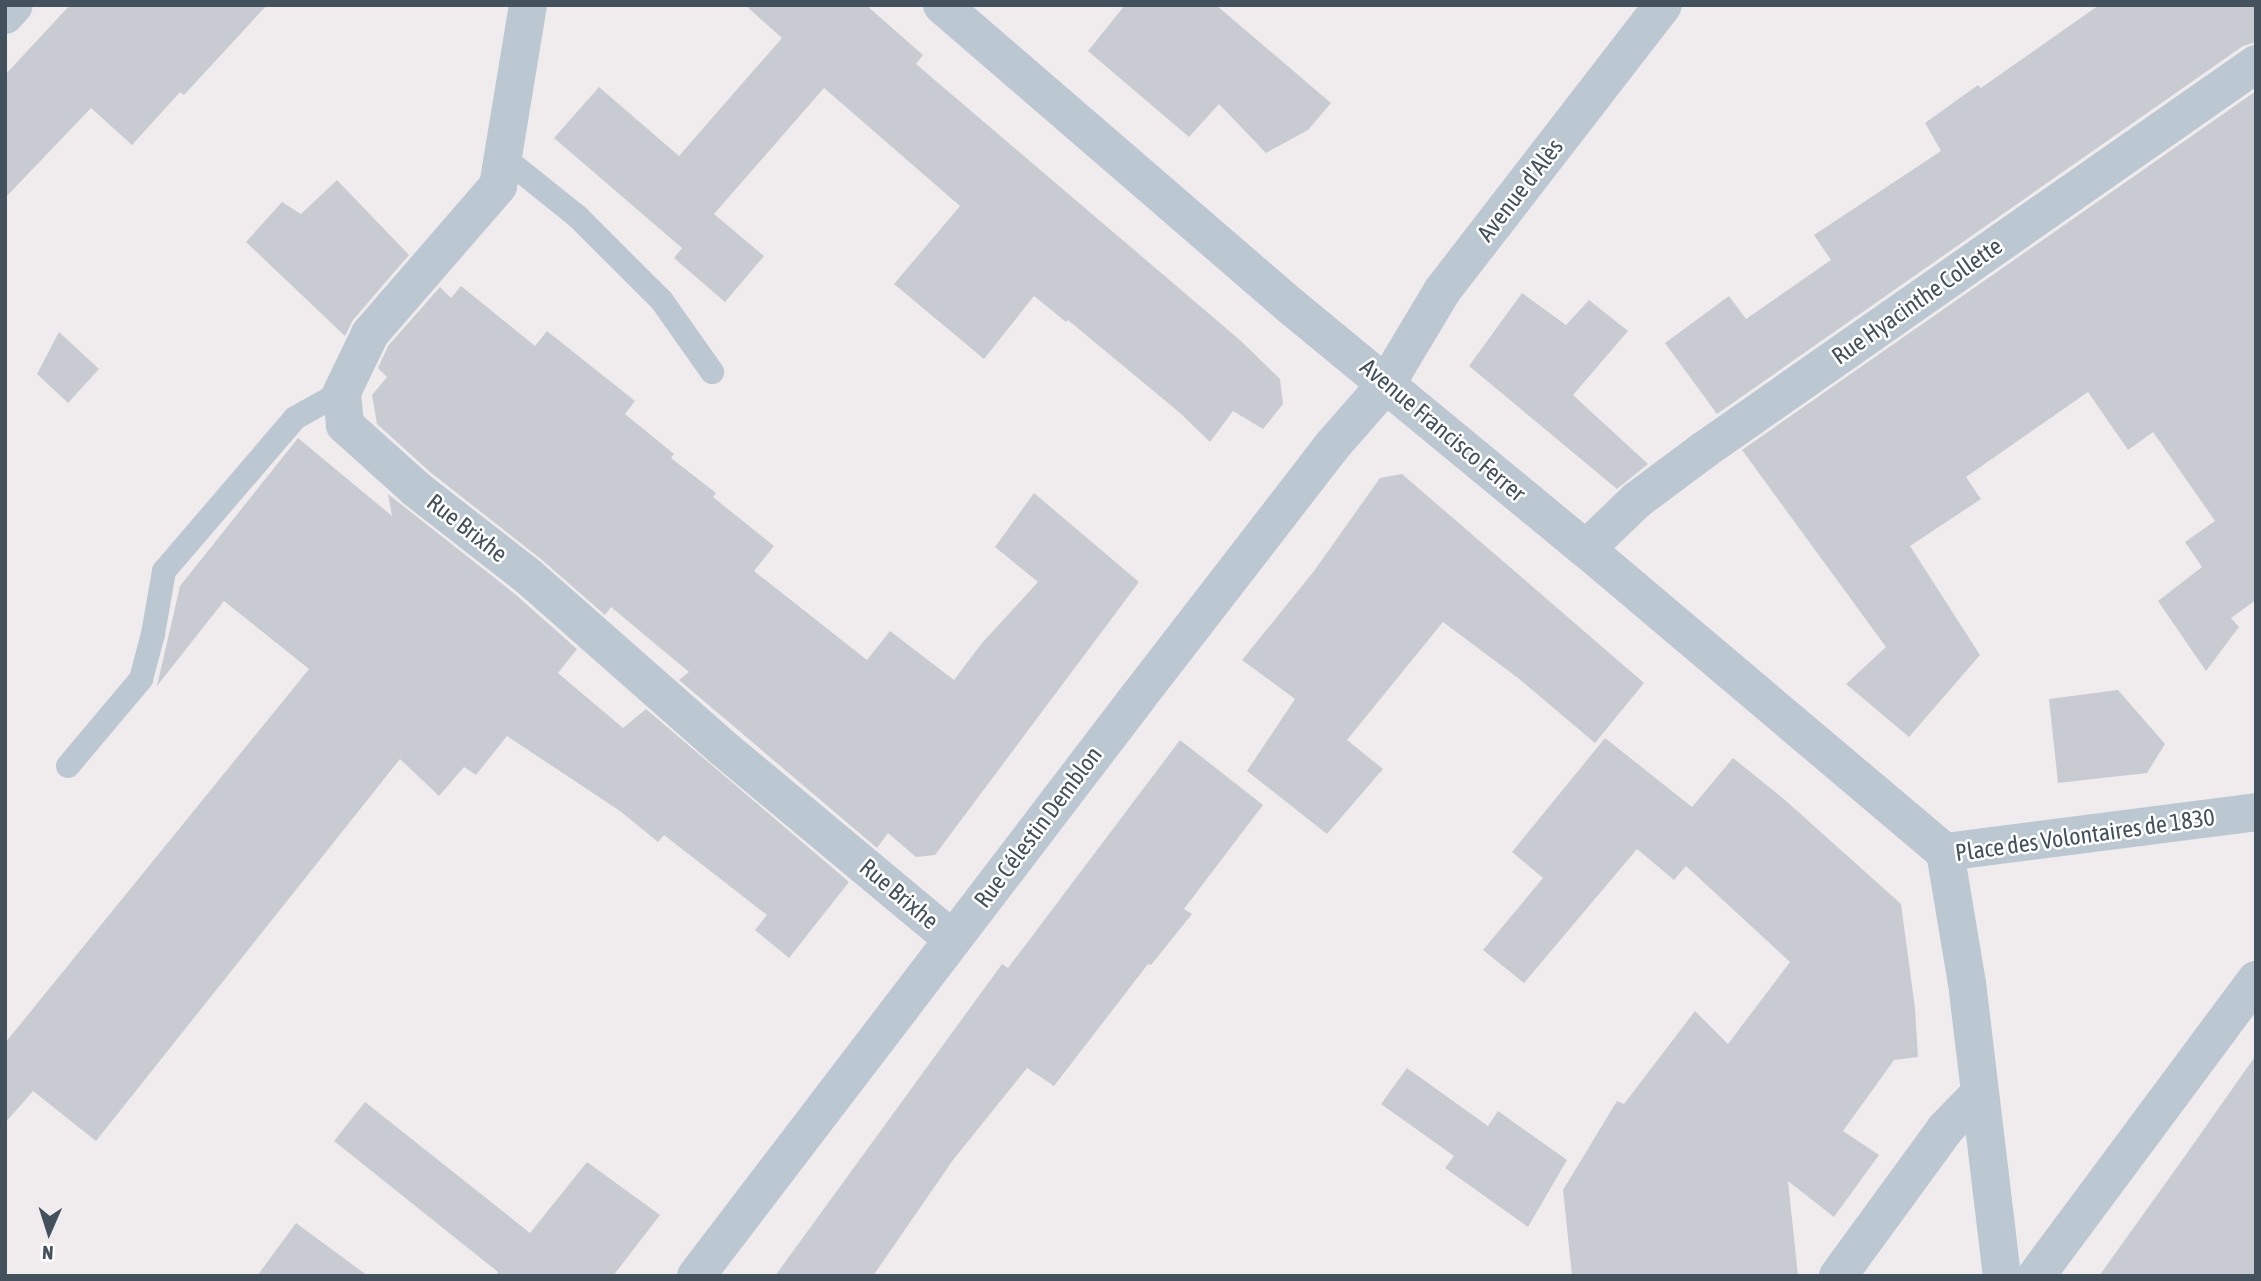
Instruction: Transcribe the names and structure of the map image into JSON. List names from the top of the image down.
{
  "streets": {
    "street": [
      "Avenue d'Alès",
      "Rue Hyacinthe Collette",
      "Avenue Francisco Ferrer",
      "Rue Brixhe",
      "Rue Célestin Demblon",
      "Place des Volontaires de 1830"
    ]
  },
  "crossings": [
    ["Avenue d'Alès", "Avenue Francisco Ferrer"],
    ["Avenue d'Alès", "Rue Célestin Demblon"],
    ["Rue Hyacinthe Collette", "Avenue Francisco Ferrer"],
    ["Avenue Francisco Ferrer", "Rue Célestin Demblon"],
    ["Avenue Francisco Ferrer", "Place des Volontaires de 1830"],
    ["Rue Brixhe", "Rue Célestin Demblon"]
  ],
  "north": "bottom"
}
